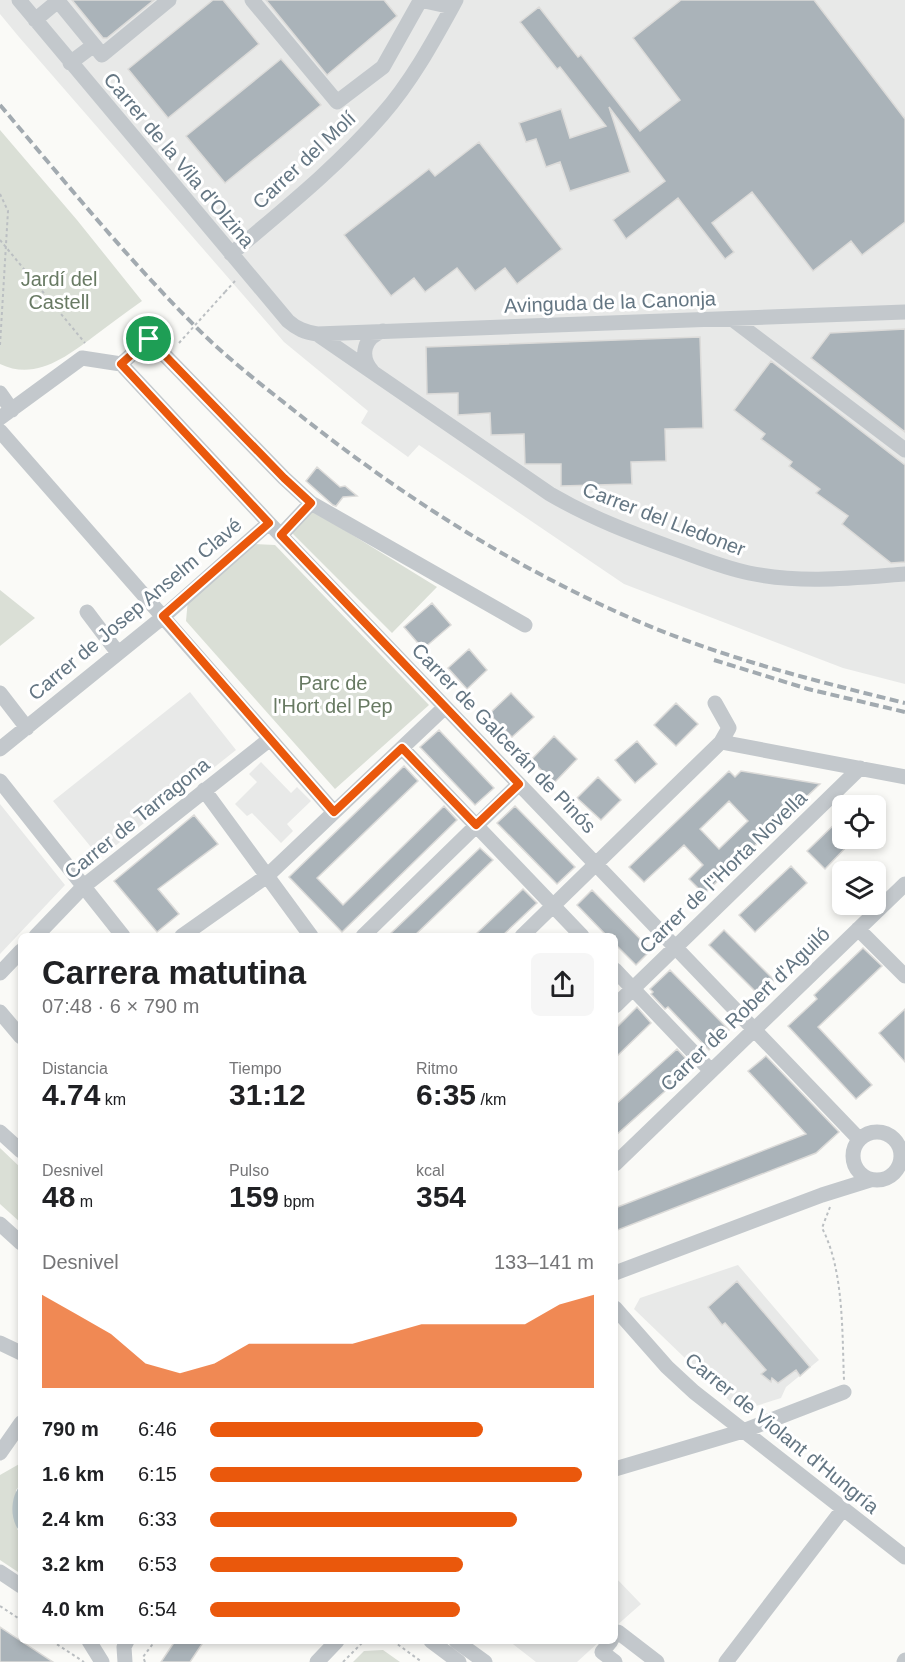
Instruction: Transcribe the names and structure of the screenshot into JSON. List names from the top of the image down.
{
  "streets": {
    "street": [
      "Carrer de la Vila d'Olzina",
      "Carrer del Molí",
      "Avinguda de la Canonja",
      "Carrer del Lledoner",
      "Carrer de Josep Anselm Clavé",
      "Carrer de Galcerán de Pinós",
      "Carrer de Tarragona",
      "Carrer de l''Horta Novella",
      "Carrer de Robert d'Aguiló",
      "Carrer de Violant d'Hungría"
    ]
  },
  "crossings": [
    ["Carrer de la Vila d'Olzina", "Carrer del Molí"],
    ["Carrer de la Vila d'Olzina", "Avinguda de la Canonja"],
    ["Carrer de la Vila d'Olzina", "Carrer del Lledoner"],
    ["Avinguda de la Canonja", "Carrer del Lledoner"],
    ["Carrer de Josep Anselm Clavé", "Carrer de Galcerán de Pinós"],
    ["Carrer de Galcerán de Pinós", "Carrer de l''Horta Novella"],
    ["Carrer de Galcerán de Pinós", "Carrer de Robert d'Aguiló"]
  ],
  "parks": ["Jardí del Castell", "Parc de l'Hort del Pep"],
  "page": {
    "heading": ["Carrera matutina", "07:48 · 6 × 790 m"],
    "stats": [
      ["Distancia", "4.74 km"],
      ["Tiempo", "31:12"],
      ["Ritmo", "6:35 /km"],
      ["Desnivel", "48 m"],
      ["Pulso", "159 bpm"],
      ["kcal", "354"]
    ],
    "chart": ["Desnivel", "133–141 m"],
    "list": [
      {
        "name": "790 m",
        "note": "6:46"
      },
      {
        "name": "1.6 km",
        "note": "6:15"
      },
      {
        "name": "2.4 km",
        "note": "6:33"
      },
      {
        "name": "3.2 km",
        "note": "6:53"
      },
      {
        "name": "4.0 km",
        "note": "6:54"
      }
    ]
  }
}
